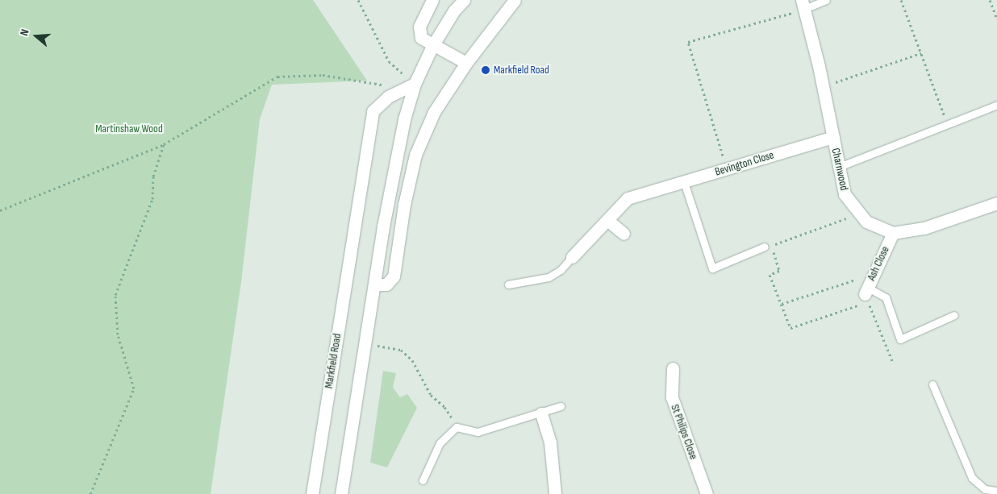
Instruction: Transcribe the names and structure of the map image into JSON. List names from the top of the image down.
{
  "streets": {
    "street": [
      "Bevington Close",
      "Charnwood",
      "Ash Close",
      "Markfield Road",
      "St Philips Close"
    ]
  },
  "crossings": [
    ["Bevington Close", "Charnwood"],
    ["Charnwood", "Ash Close"]
  ],
  "parks": ["Martinshaw Wood"],
  "places": ["Markfield Road"],
  "north": "left"
}
